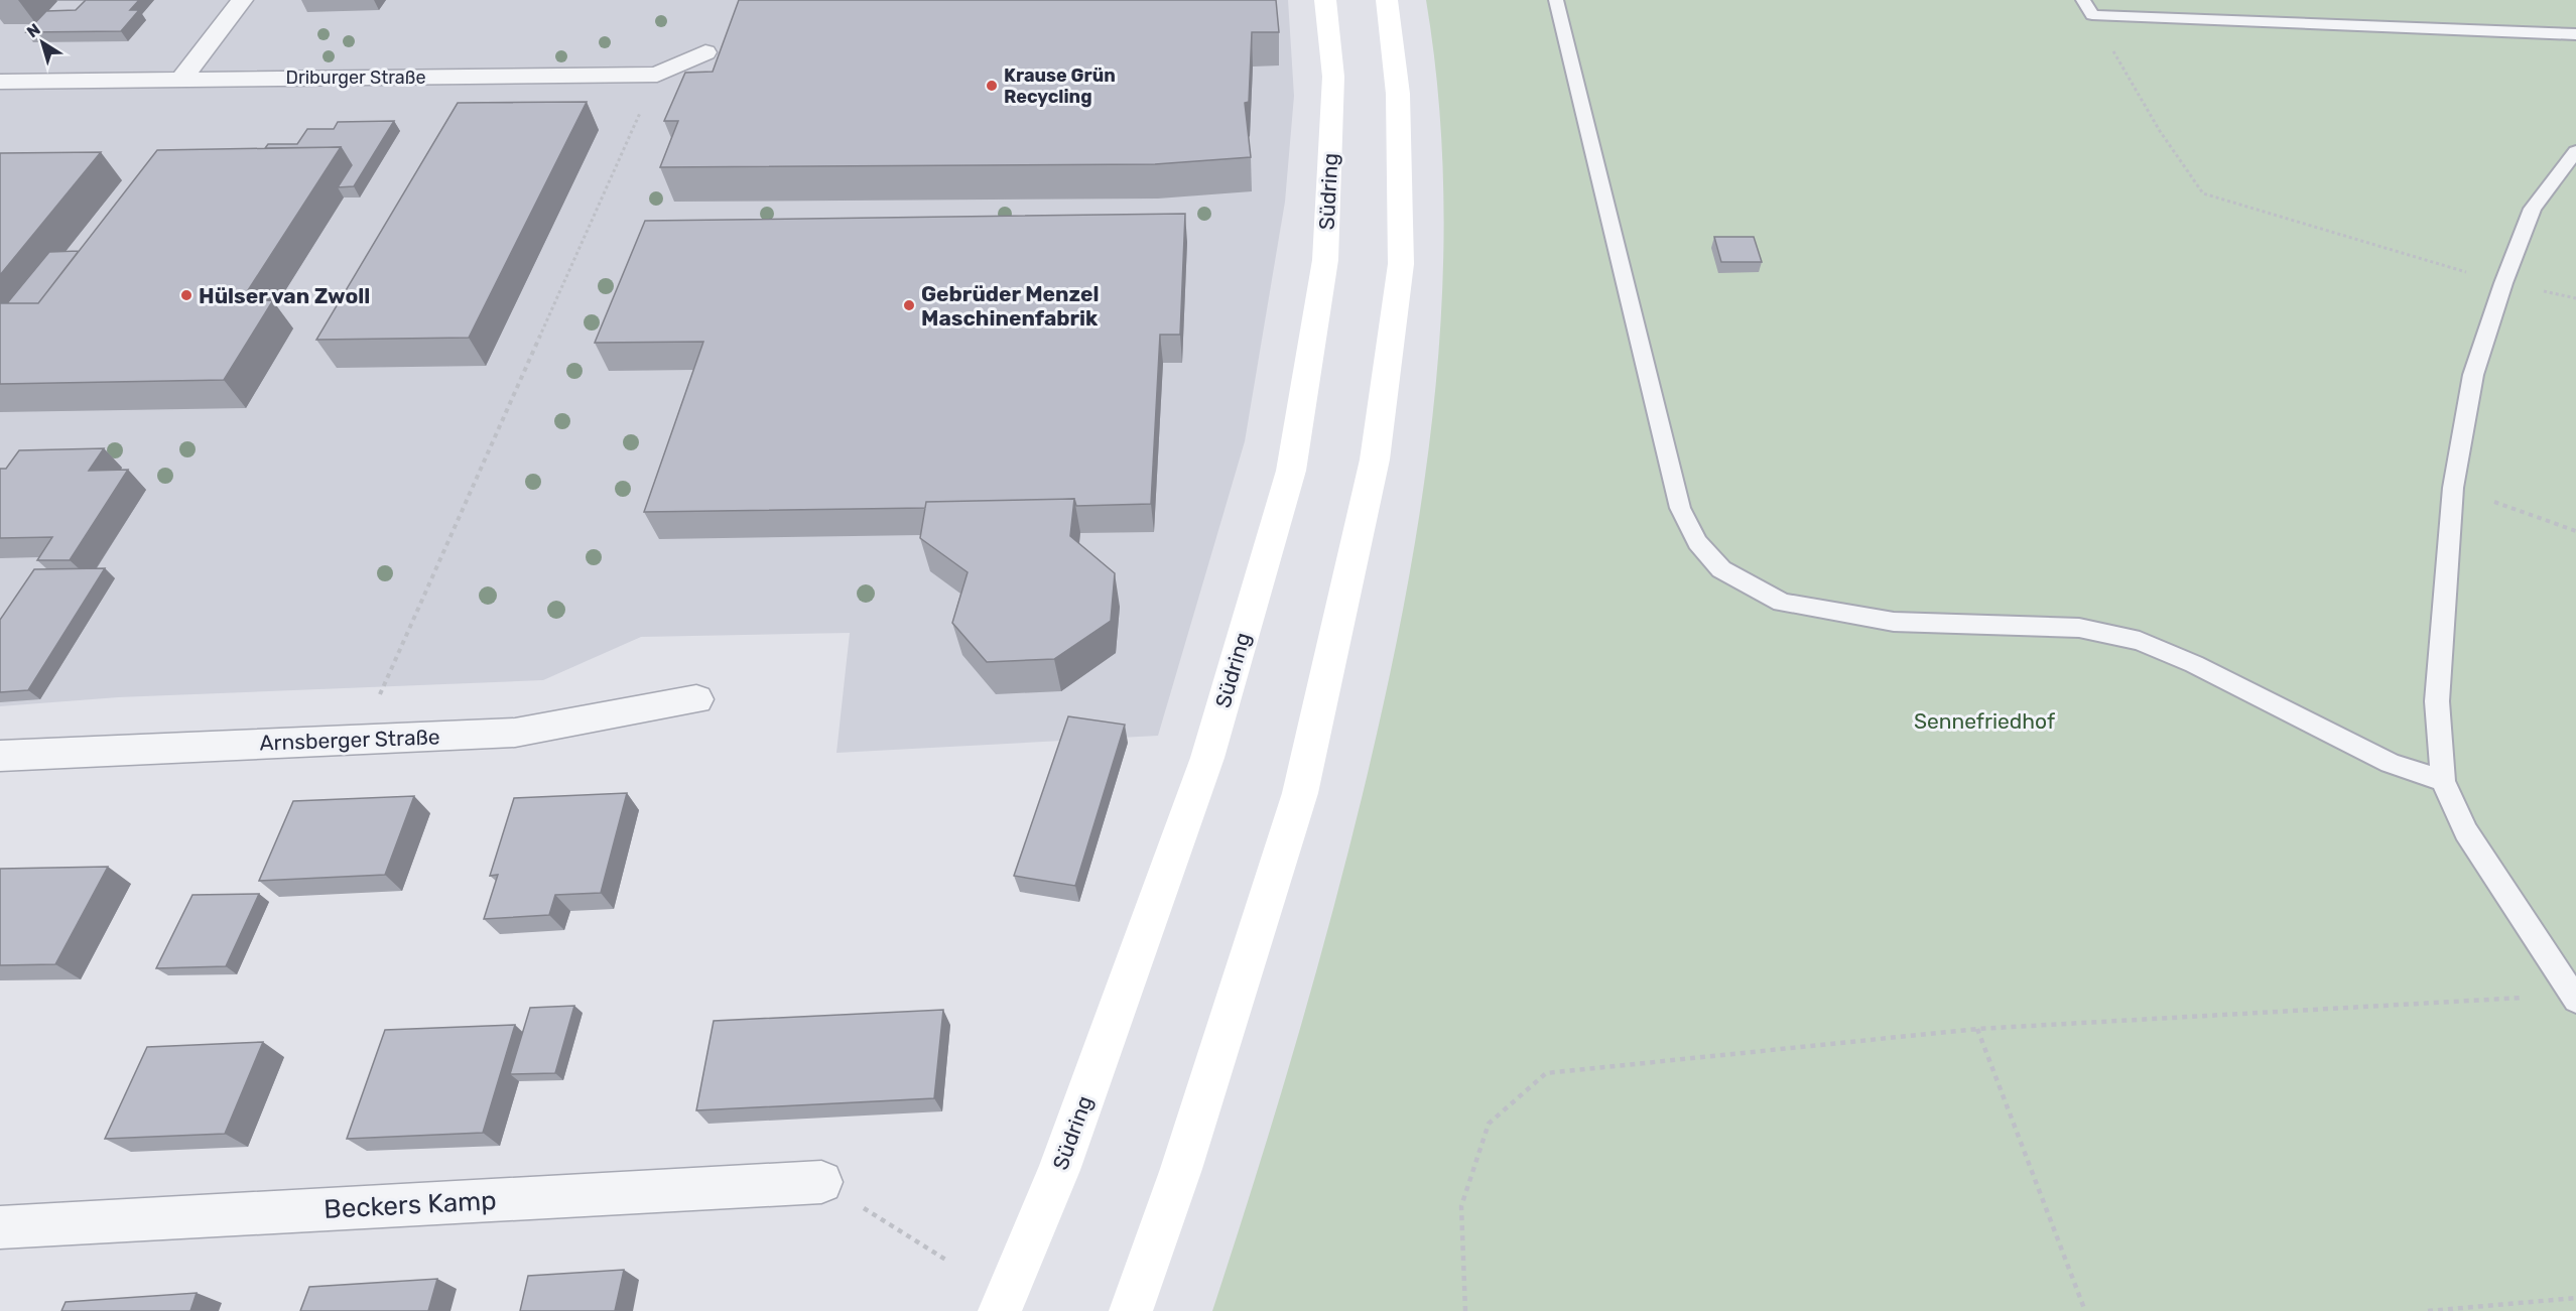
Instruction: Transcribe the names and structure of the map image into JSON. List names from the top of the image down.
{
  "streets": {
    "main road": ["Südring"],
    "street": ["Driburger Straße", "Arnsberger Straße", "Beckers Kamp"]
  },
  "parks": ["Sennefriedhof"],
  "places": ["Krause Grün Recycling", "Hülser van Zwoll", "Gebrüder Menzel Maschinenfabrik"],
  "north": "top left"
}
